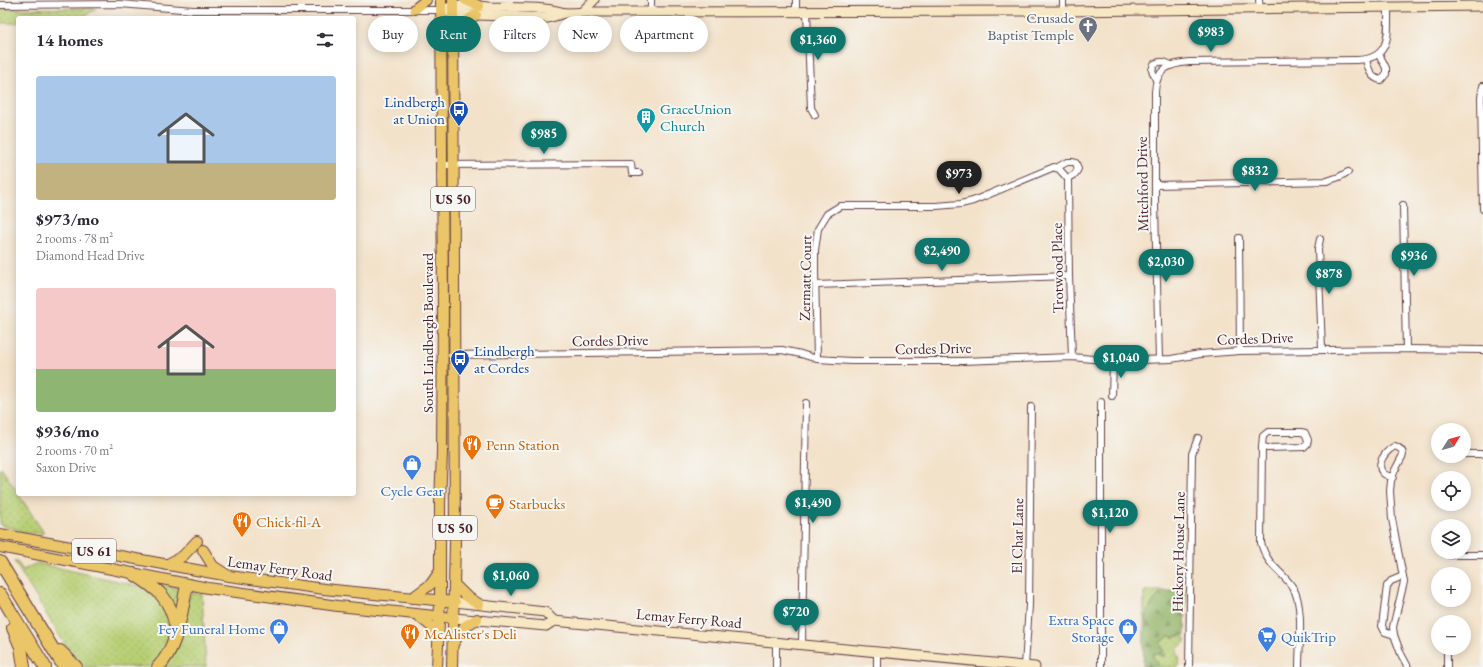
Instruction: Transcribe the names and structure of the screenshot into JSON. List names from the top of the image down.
{
  "streets": {
    "main road": [
      "US 50",
      "South Lindbergh Boulevard",
      "US 61",
      "Lemay Ferry Road"
    ],
    "street": [
      "Mitchford Drive",
      "Trotwood Place",
      "Zermatt Court",
      "Cordes Drive",
      "El Char Lane",
      "Hickory House Lane"
    ]
  },
  "crossings": [
    ["Mitchford Drive", "Cordes Drive"],
    ["Trotwood Place", "Zermatt Court"],
    ["Trotwood Place", "Cordes Drive"],
    ["Zermatt Court", "Cordes Drive"],
    ["South Lindbergh Boulevard", "Cordes Drive"],
    ["South Lindbergh Boulevard", "Lemay Ferry Road"],
    ["El Char Lane", "Lemay Ferry Road"]
  ],
  "places": {
    "church": ["Crusade Baptist Temple"],
    "bus stop": ["Lindbergh at Union", "Lindbergh at Cordes"],
    "building": ["GraceUnion Church"],
    "restaurant": ["Penn Station", "Chick-fil-A", "McAlister's Deli"],
    "shop": ["Cycle Gear", "Fey Funeral Home", "Extra Space Storage"],
    "cafe": ["Starbucks"],
    "supermarket": ["QuikTrip"]
  },
  "north": "top right",
  "page": {
    "chip": [
      "Buy",
      "Rent",
      "Filters",
      "New",
      "Apartment"
    ],
    "heading": "14 homes",
    "price": [
      "$983",
      "$1,360",
      "$985",
      "$832",
      "$973",
      "$2,490",
      "$936",
      "$2,030",
      "$878",
      "$1,040",
      "$1,490",
      "$1,120",
      "$1,060",
      "$720"
    ],
    "list": [
      {
        "name": "$973/mo",
        "note": "2 rooms · 78 m² · Diamond Head Drive"
      },
      {
        "name": "$936/mo",
        "note": "2 rooms · 70 m² · Saxon Drive"
      }
    ],
    "map_buttons": ["+", "−"]
  }
}
